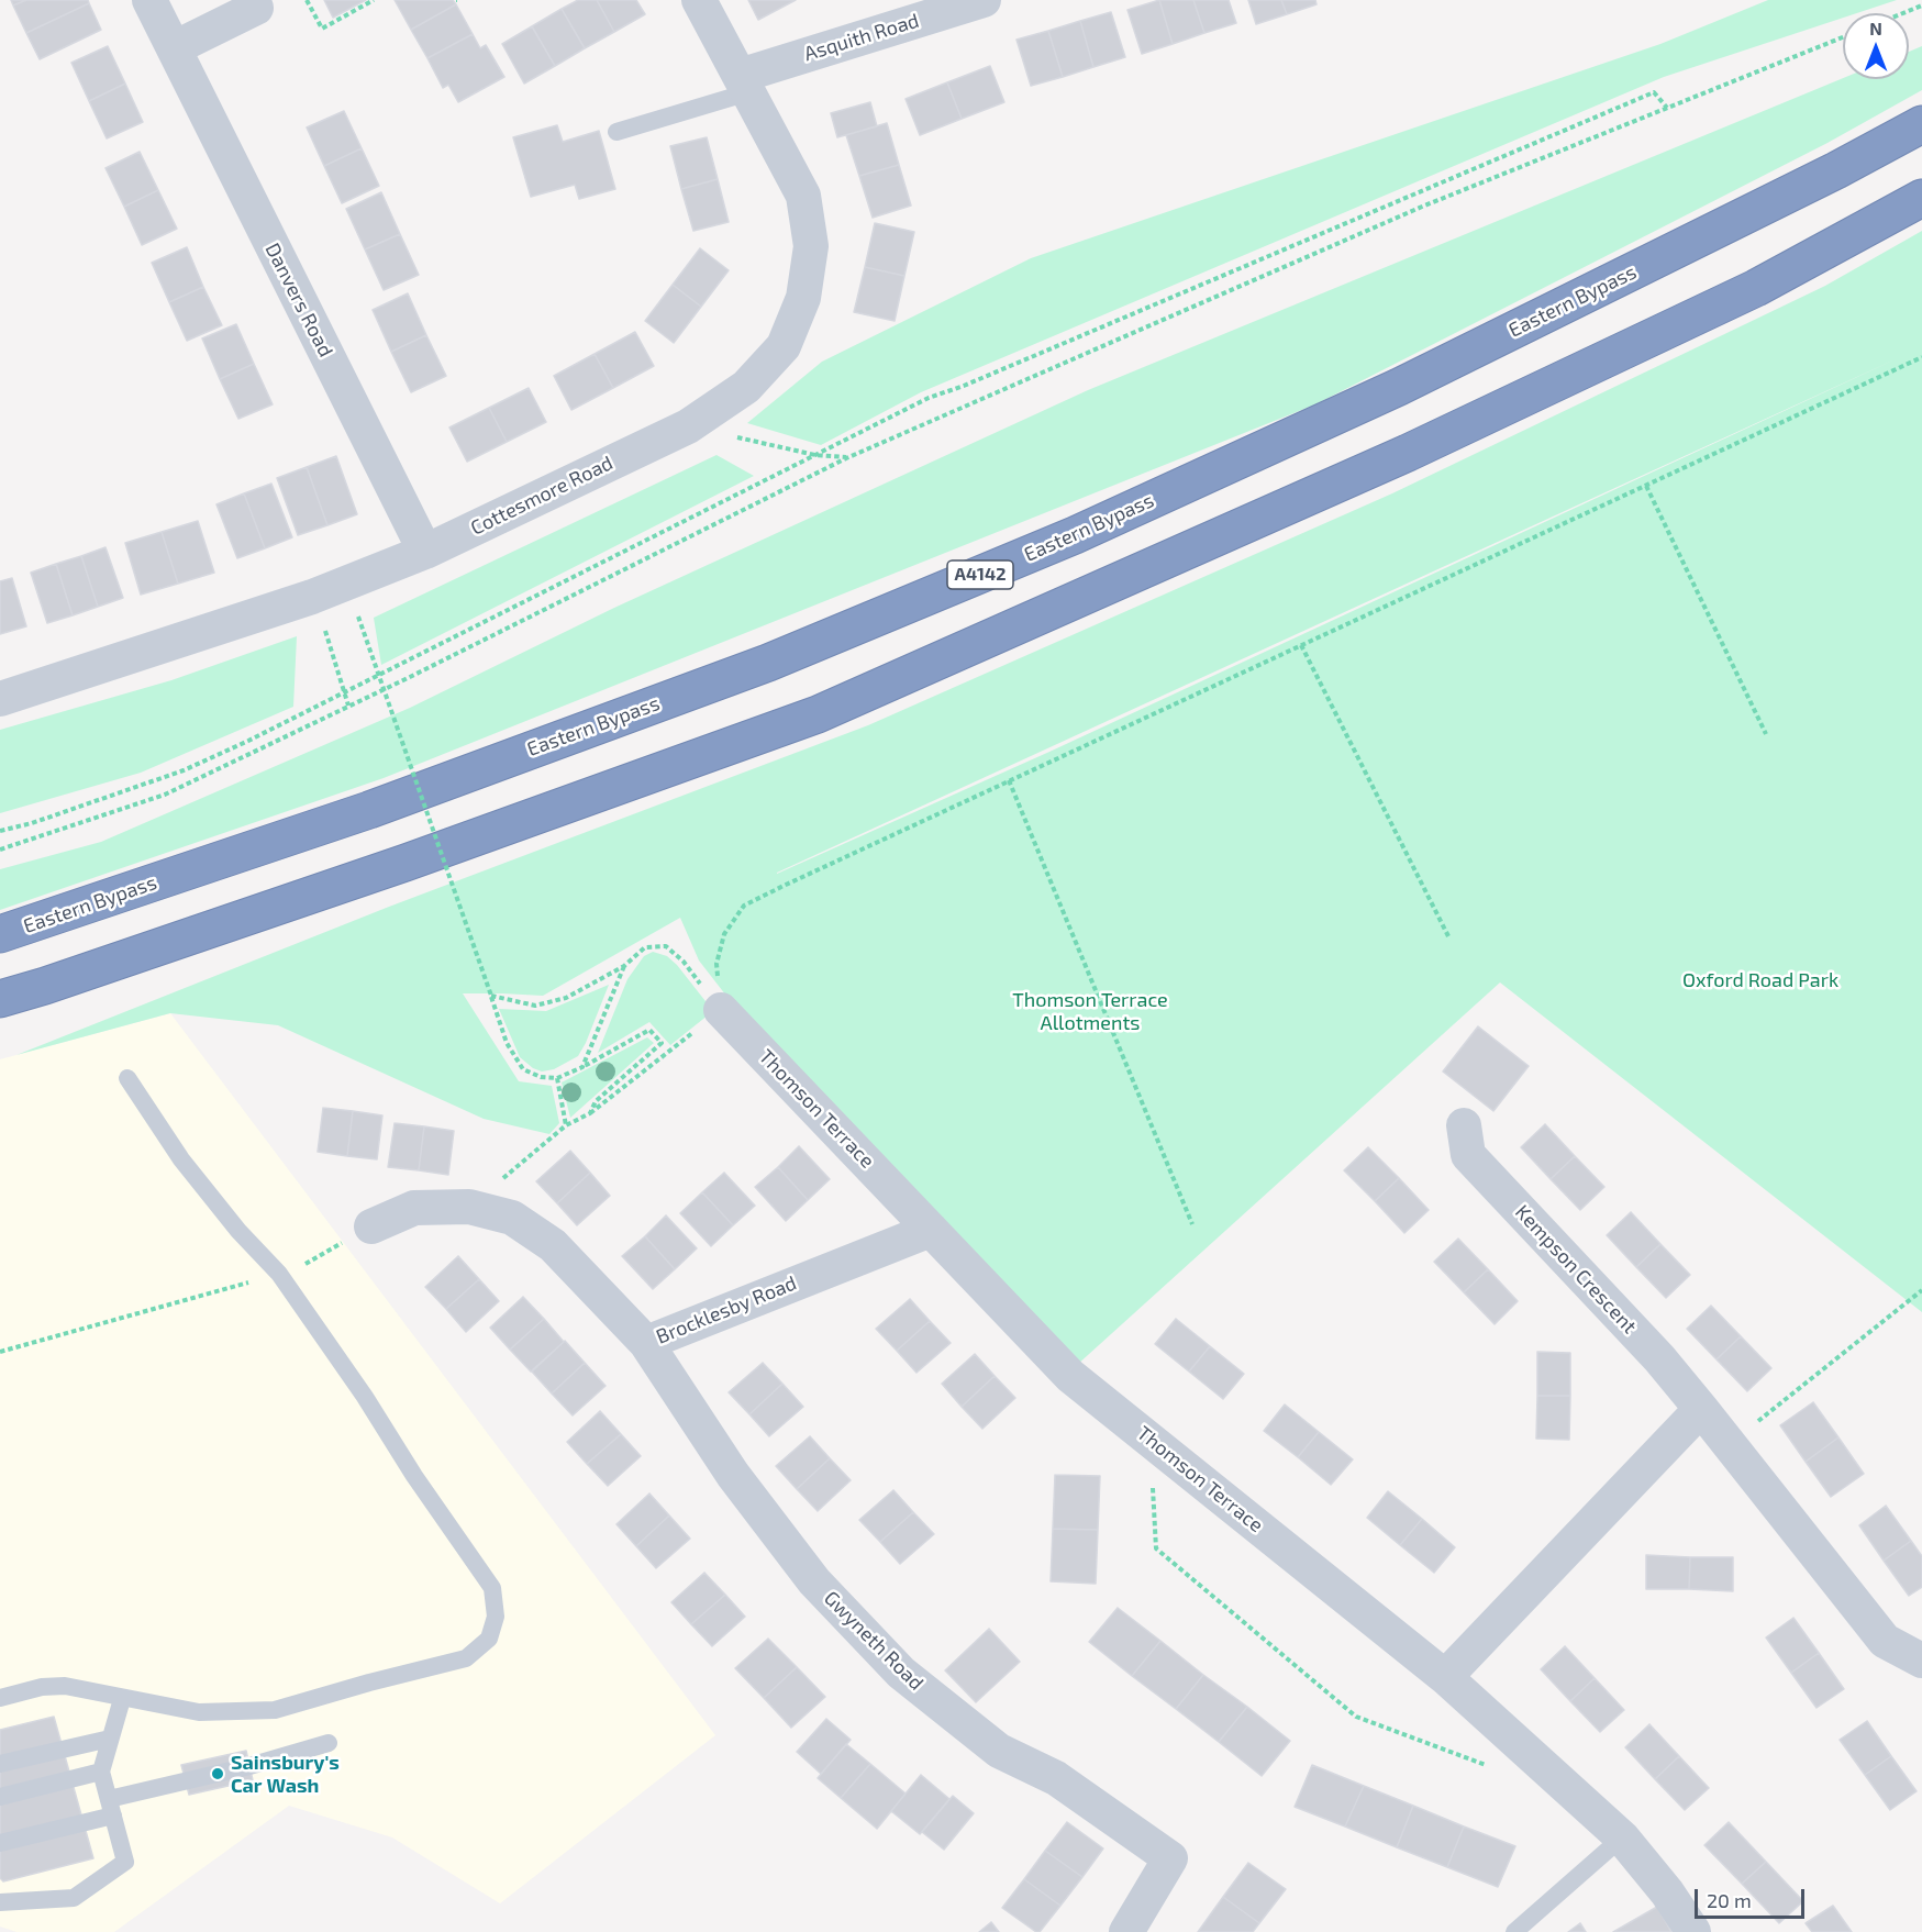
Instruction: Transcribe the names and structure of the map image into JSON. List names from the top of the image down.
{
  "streets": {
    "highway": ["Eastern Bypass", "A4142"],
    "street": [
      "Asquith Road",
      "Danvers Road",
      "Cottesmore Road",
      "Thomson Terrace",
      "Kempson Crescent",
      "Brocklesby Road",
      "Gwyneth Road"
    ]
  },
  "crossings": [
    ["Asquith Road", "Cottesmore Road"],
    ["Danvers Road", "Cottesmore Road"],
    ["Thomson Terrace", "Brocklesby Road"],
    ["Brocklesby Road", "Gwyneth Road"]
  ],
  "parks": ["Oxford Road Park", "Thomson Terrace Allotments"],
  "places": ["Sainsbury's Car Wash"],
  "scale_bar": "20 m",
  "north": "top"
}
